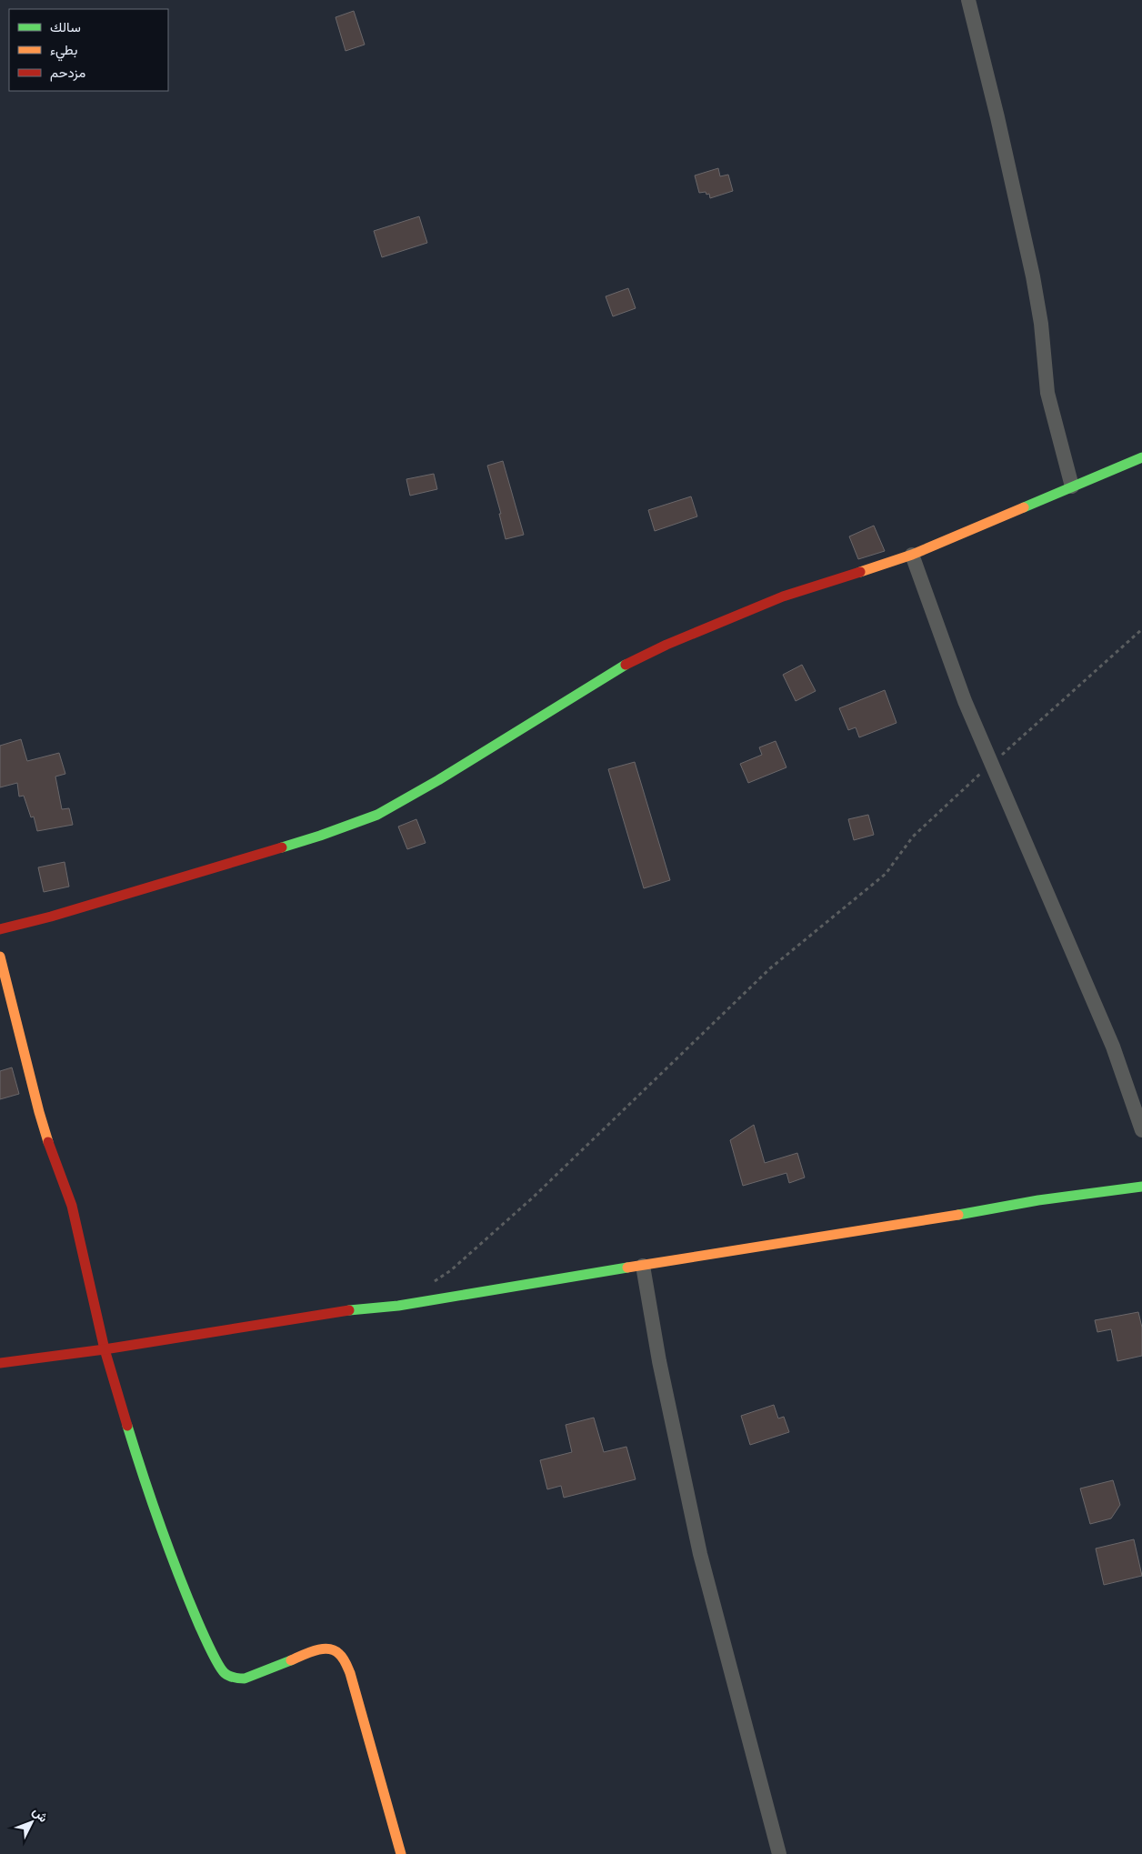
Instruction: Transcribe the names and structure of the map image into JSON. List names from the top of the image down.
{
  "legend": ["سالك", "بطيء", "مزدحم"],
  "north": "top right"
}
